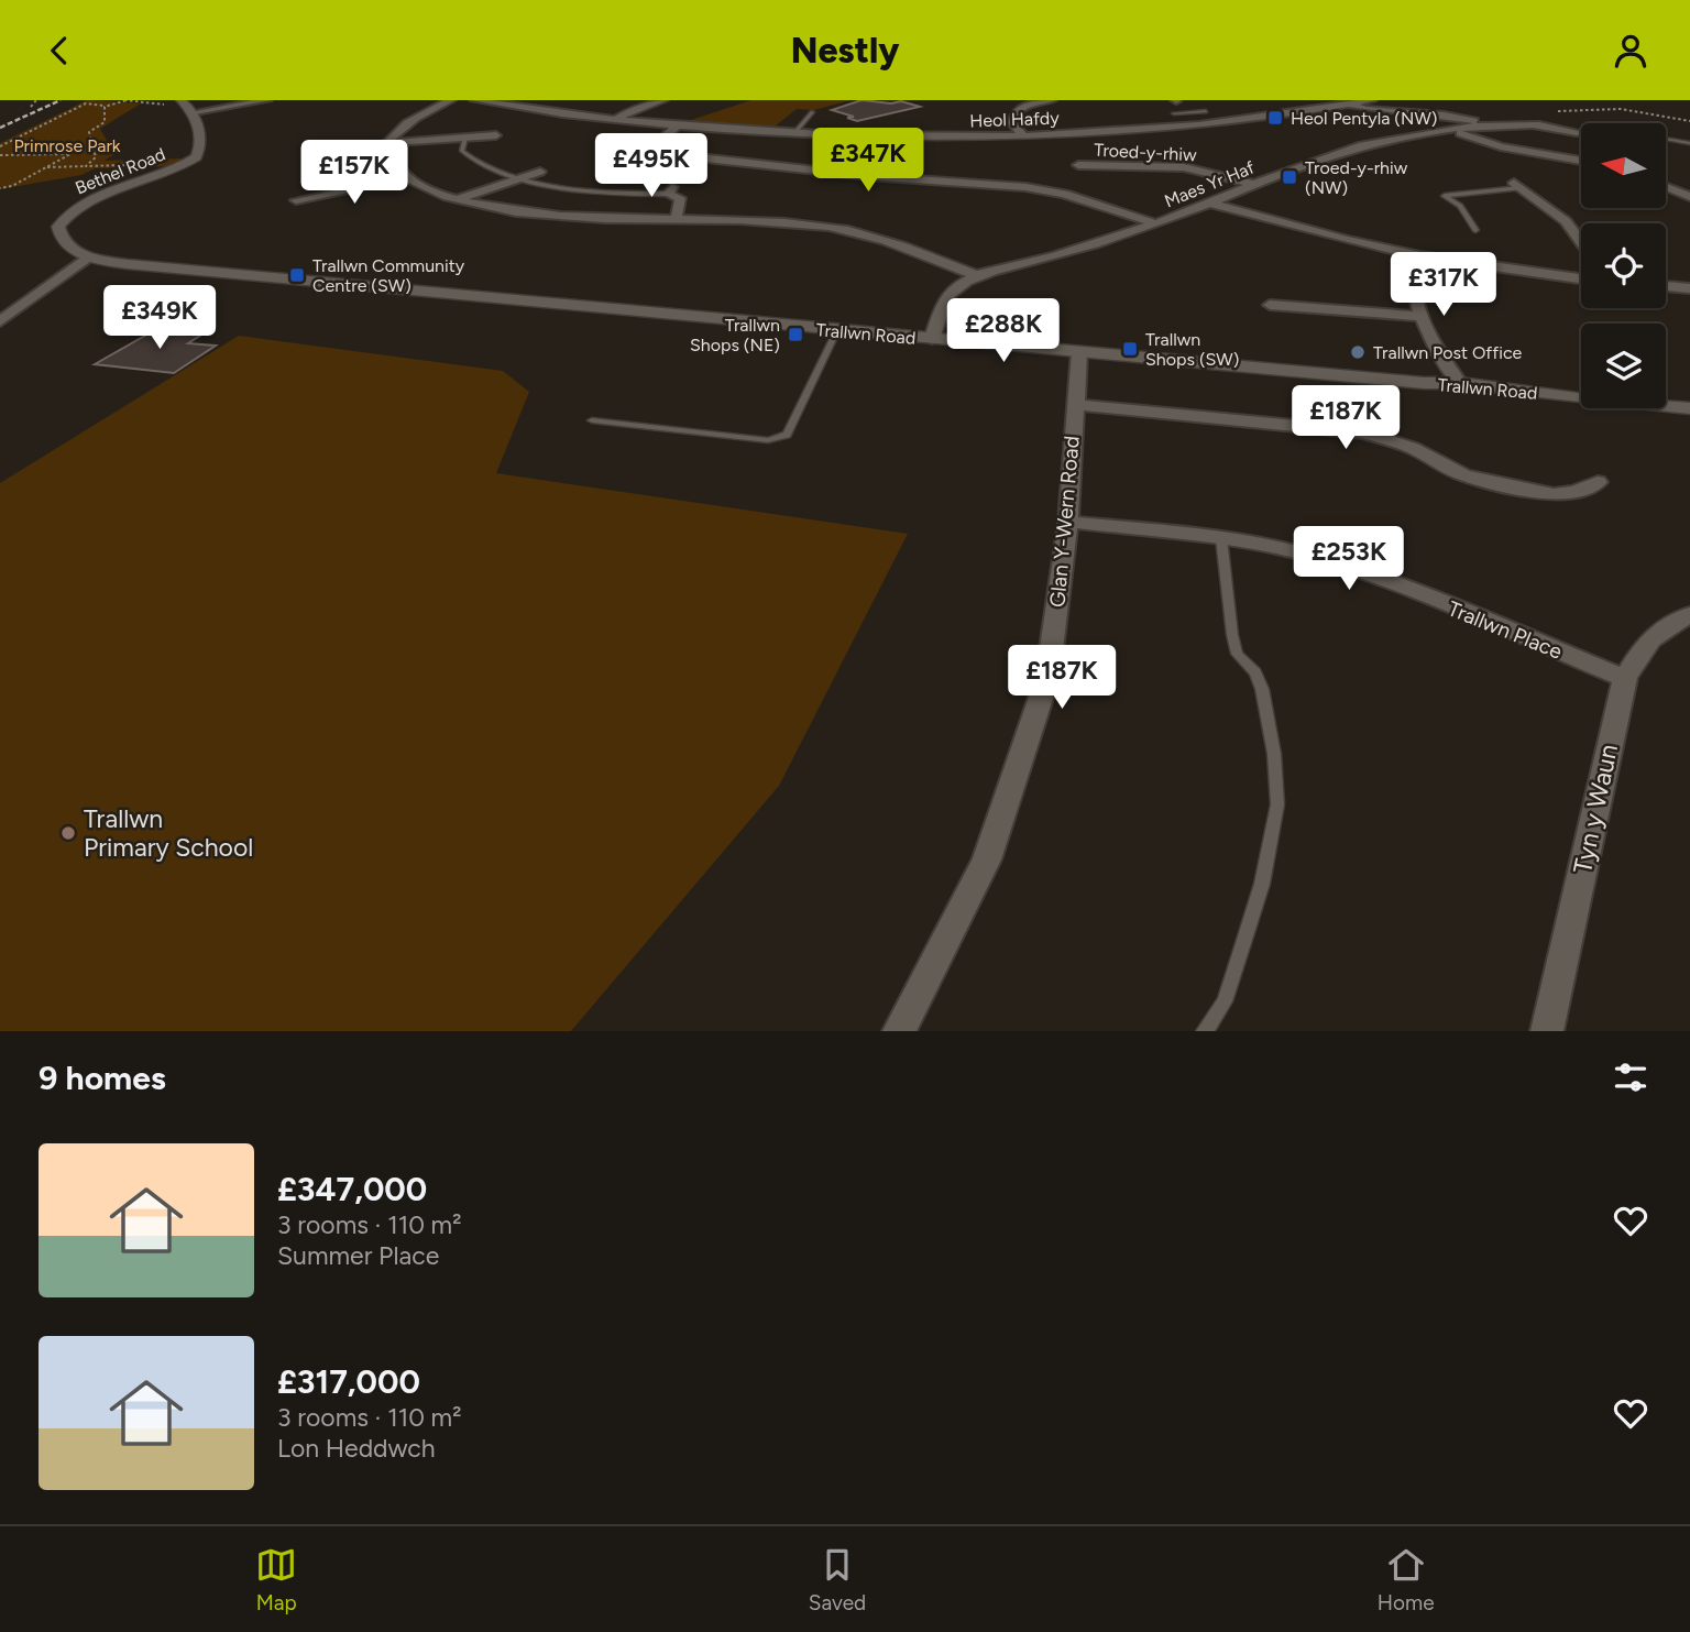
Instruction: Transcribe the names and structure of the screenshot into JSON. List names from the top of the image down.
{
  "streets": {
    "street": [
      "Heol Hafdy",
      "Troed-y-rhiw",
      "Bethel Road",
      "Maes Yr Haf",
      "Trallwn Road",
      "Glan Y-Wern Road",
      "Trallwn Place",
      "Tyn y Waun"
    ]
  },
  "crossings": [
    ["Troed-y-rhiw", "Maes Yr Haf"],
    ["Bethel Road", "Trallwn Road"],
    ["Maes Yr Haf", "Trallwn Road"],
    ["Trallwn Road", "Glan Y-Wern Road"],
    ["Glan Y-Wern Road", "Trallwn Place"],
    ["Trallwn Place", "Tyn y Waun"]
  ],
  "parks": ["Primrose Park"],
  "places": {
    "transit": [
      "Heol Pentyla (NW)",
      "Troed-y-rhiw (NW)",
      "Trallwn Community Centre (SW)",
      "Trallwn Shops (NE)",
      "Trallwn Shops (SW)"
    ],
    "other": ["Trallwn Post Office", "Trallwn Primary School"]
  },
  "north": "left",
  "page": {
    "header": "Nestly",
    "price": [
      "£347K",
      "£495K",
      "£157K",
      "£317K",
      "£349K",
      "£288K",
      "£187K",
      "£253K",
      "£187K"
    ],
    "heading": "9 homes",
    "list": [
      {
        "name": "£347,000",
        "note": "3 rooms · 110 m² · Summer Place"
      },
      {
        "name": "£317,000",
        "note": "3 rooms · 110 m² · Lon Heddwch"
      }
    ],
    "tabs": ["Map", "Saved", "Home"]
  }
}
